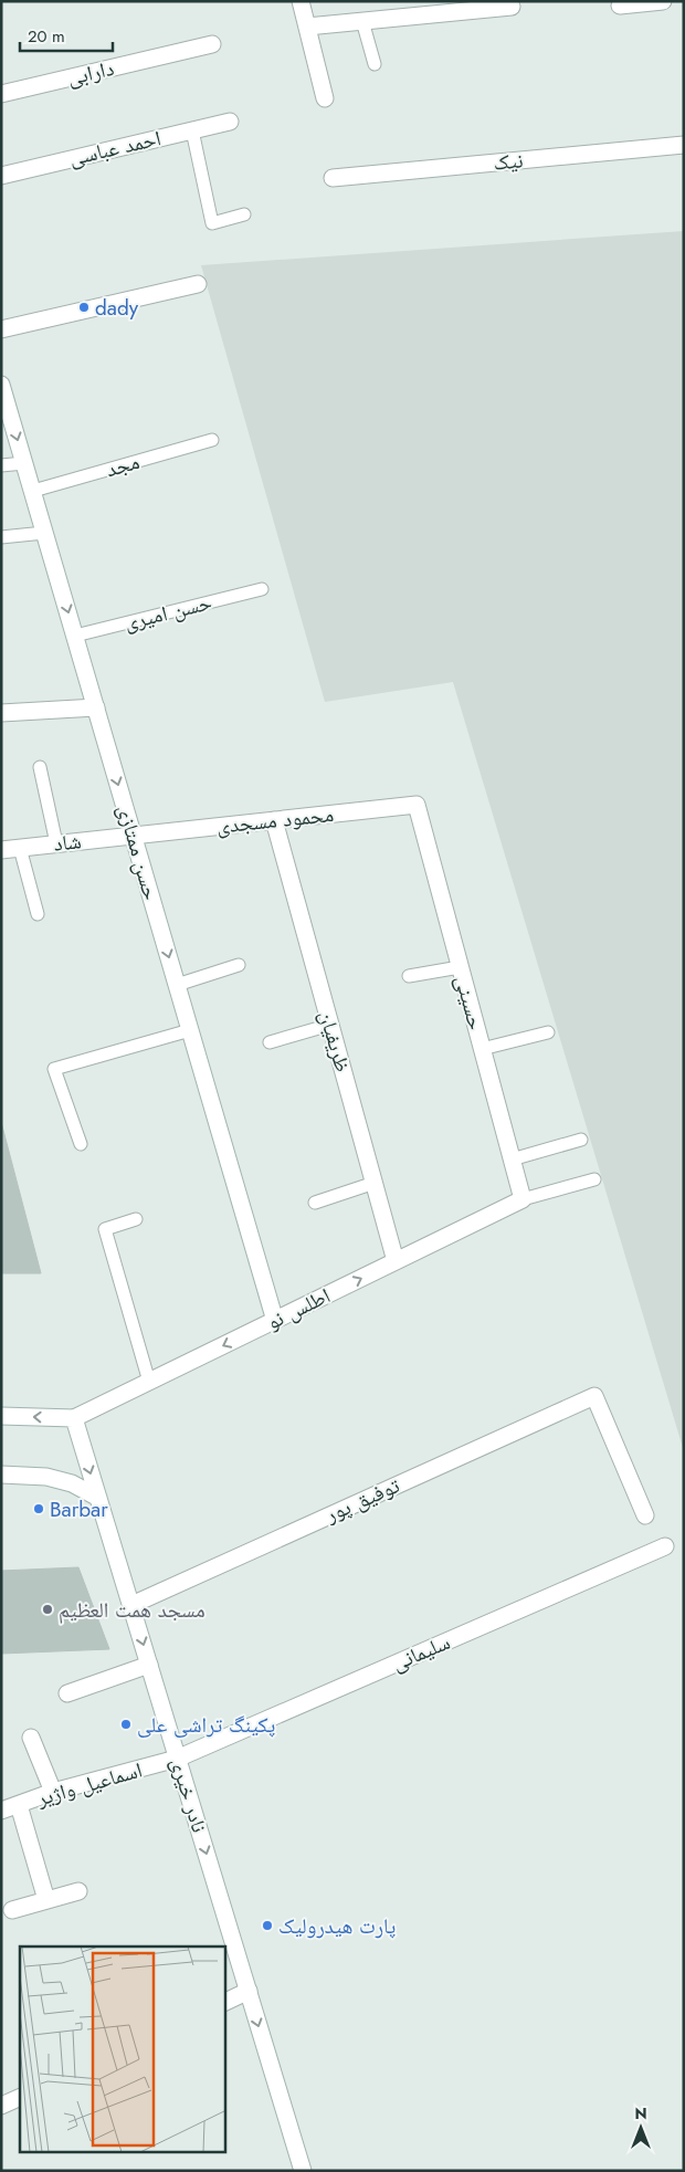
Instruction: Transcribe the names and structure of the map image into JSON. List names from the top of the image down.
{
  "streets": {
    "street": [
      "دارابی",
      "احمد عباسی",
      "نیک",
      "محمود مسجدی",
      "شاد",
      "حسن ممتازی",
      "حسینی",
      "ظریفیان",
      "اطلس نو",
      "توفیق پور",
      "سلیمانی",
      "اسماعیل واژیر",
      "نادر خیری"
    ],
    "lane": ["مجد", "حسن امیری"]
  },
  "crossings": [
    ["مجد", "حسن ممتازی"],
    ["حسن امیری", "حسن ممتازی"],
    ["محمود مسجدی", "شاد"],
    ["محمود مسجدی", "حسن ممتازی"],
    ["محمود مسجدی", "حسینی"],
    ["محمود مسجدی", "ظریفیان"],
    ["شاد", "حسن ممتازی"],
    ["حسن ممتازی", "اطلس نو"],
    ["حسینی", "اطلس نو"],
    ["ظریفیان", "اطلس نو"],
    ["اطلس نو", "نادر خیری"],
    ["توفیق پور", "نادر خیری"],
    ["سلیمانی", "اسماعیل واژیر"],
    ["سلیمانی", "نادر خیری"],
    ["اسماعیل واژیر", "نادر خیری"]
  ],
  "one_way": ["حسن ممتازی", "نادر خیری"],
  "places": [
    "dady",
    "Barbar",
    "مسجد همت العظیم",
    "پکینگ تراشی علی",
    "پارت هیدرولیک"
  ],
  "scale_bar": "20 m",
  "north": "top"
}
